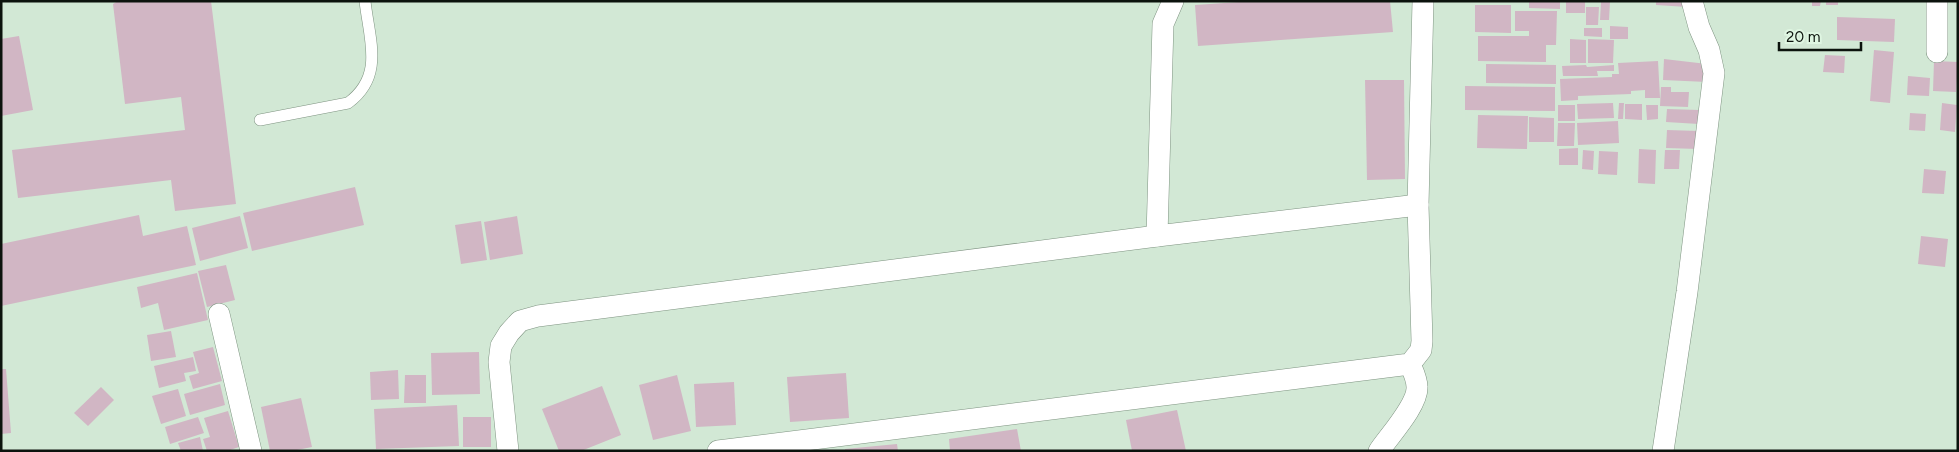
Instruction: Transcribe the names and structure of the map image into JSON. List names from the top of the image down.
{
  "scale_bar": "20 m"
}
